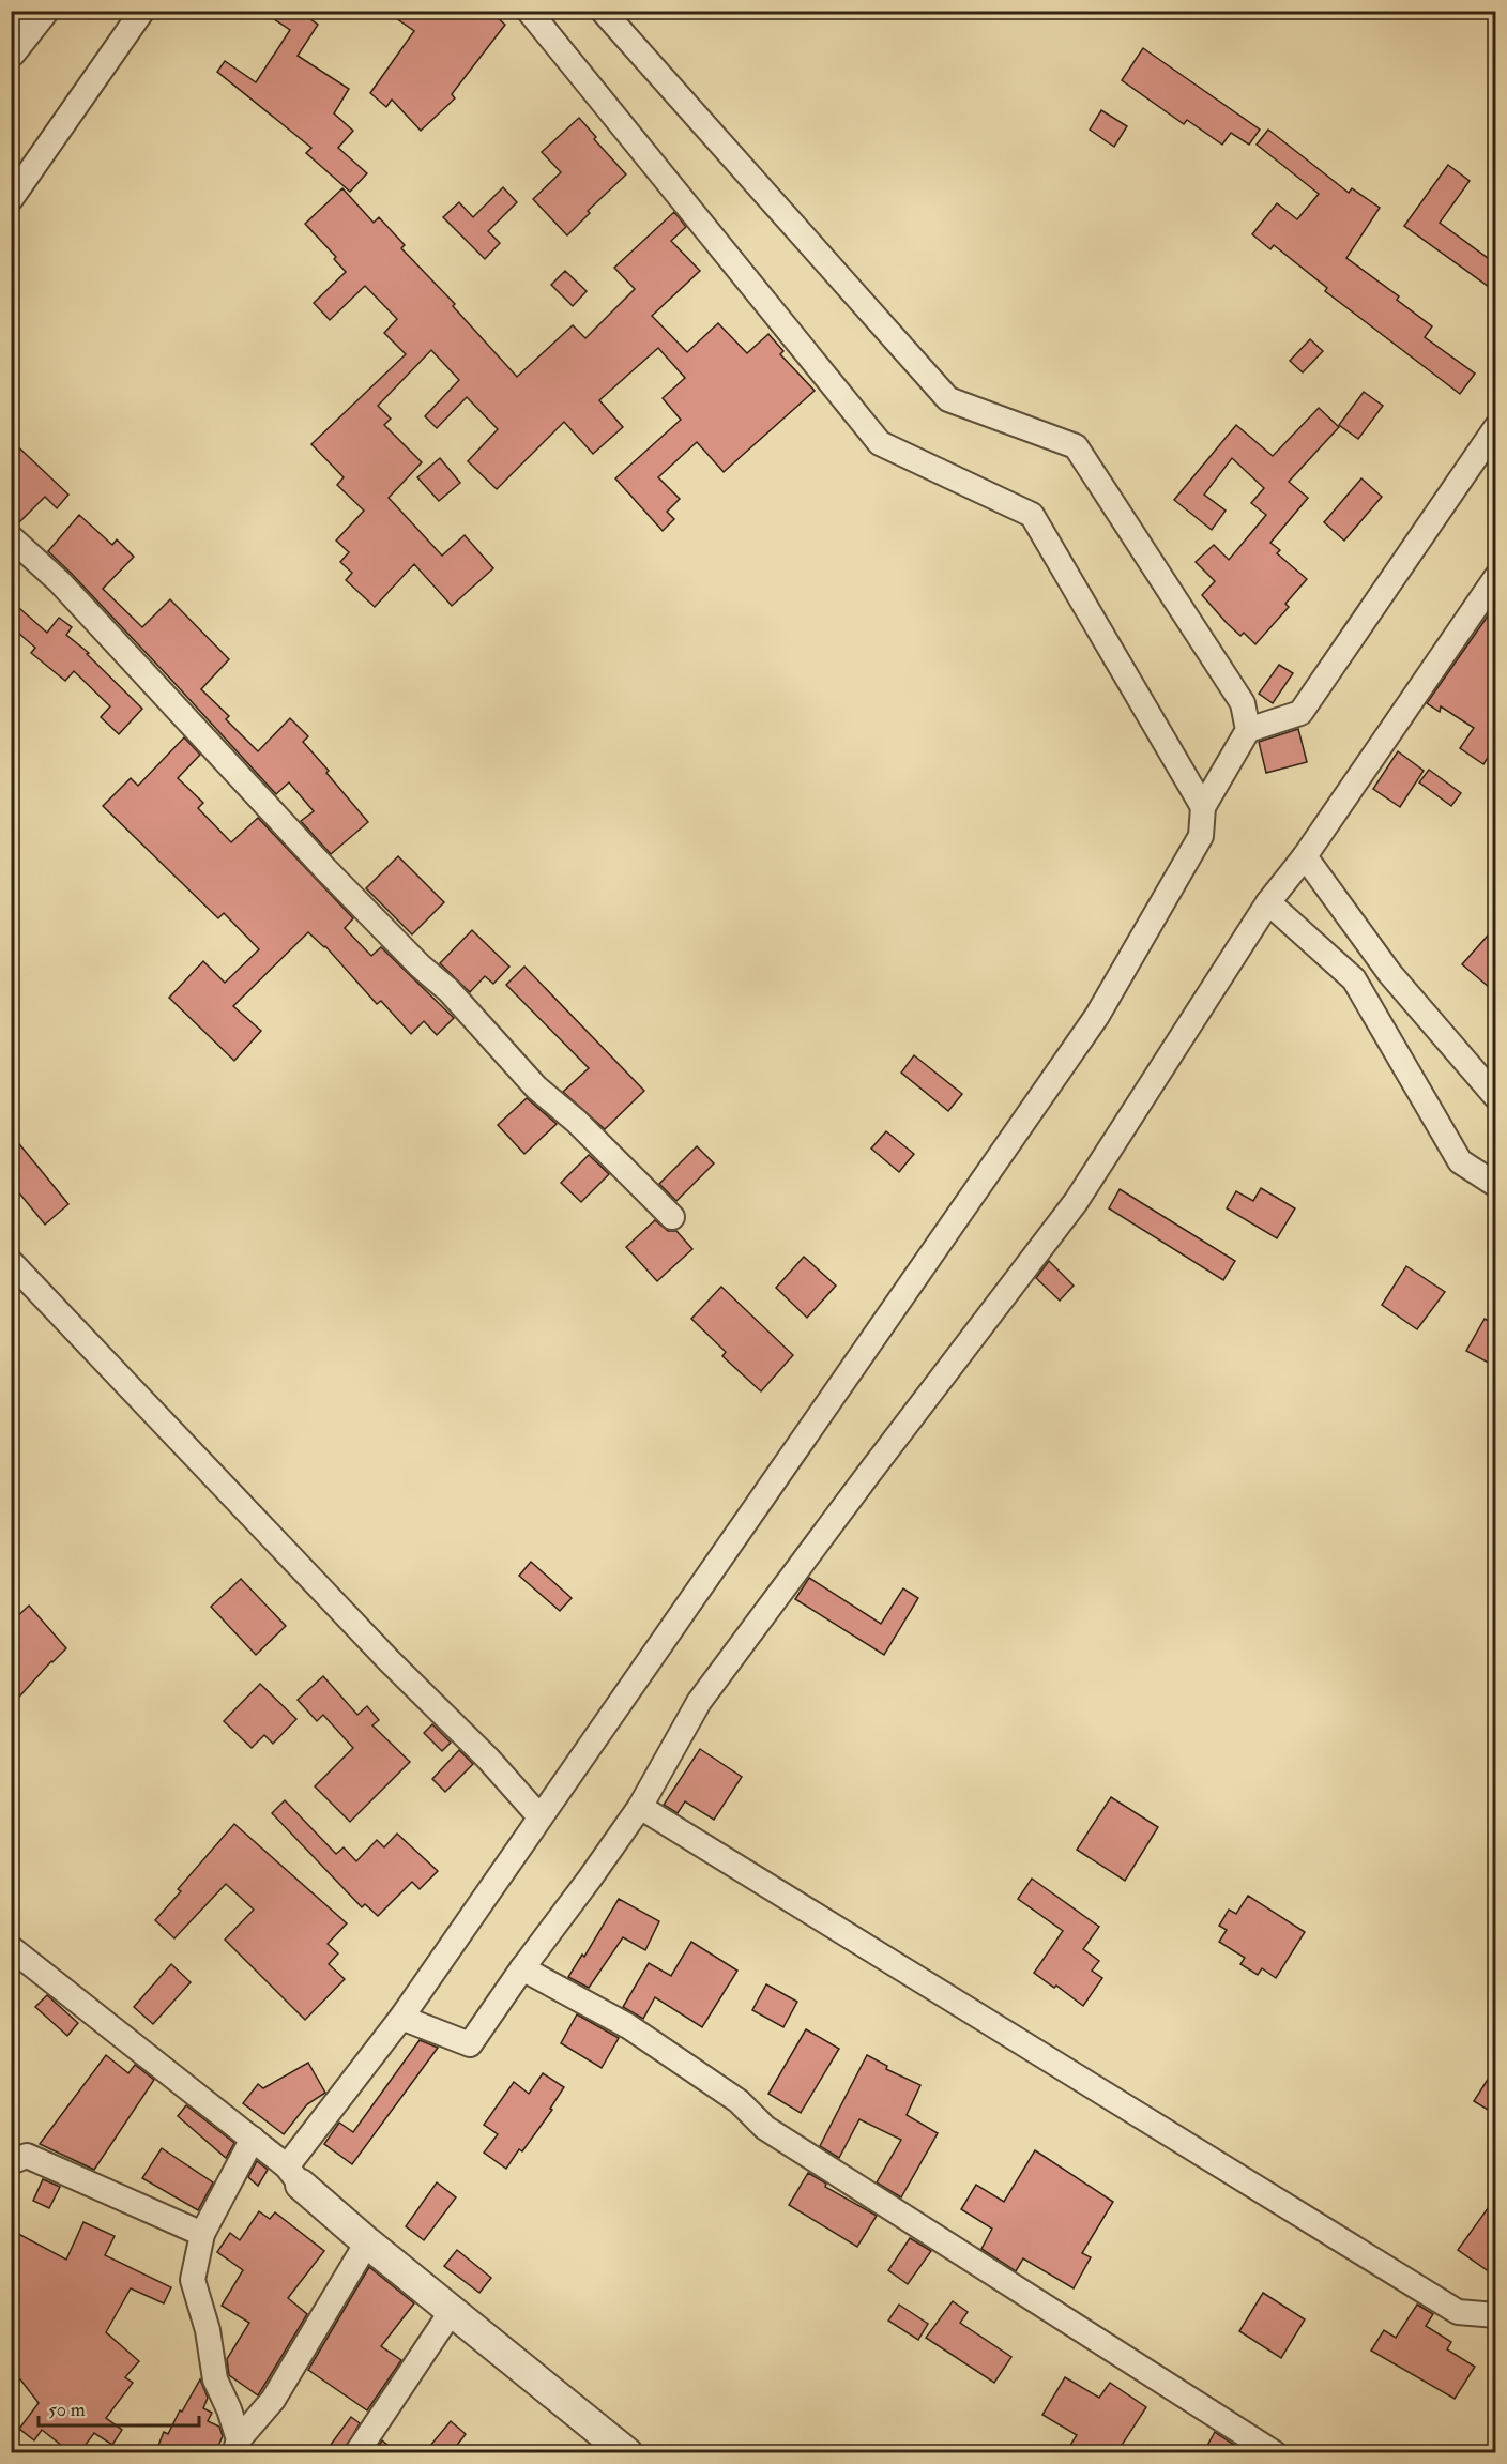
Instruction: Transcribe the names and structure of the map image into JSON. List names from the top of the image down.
{
  "scale_bar": "50 m"
}
